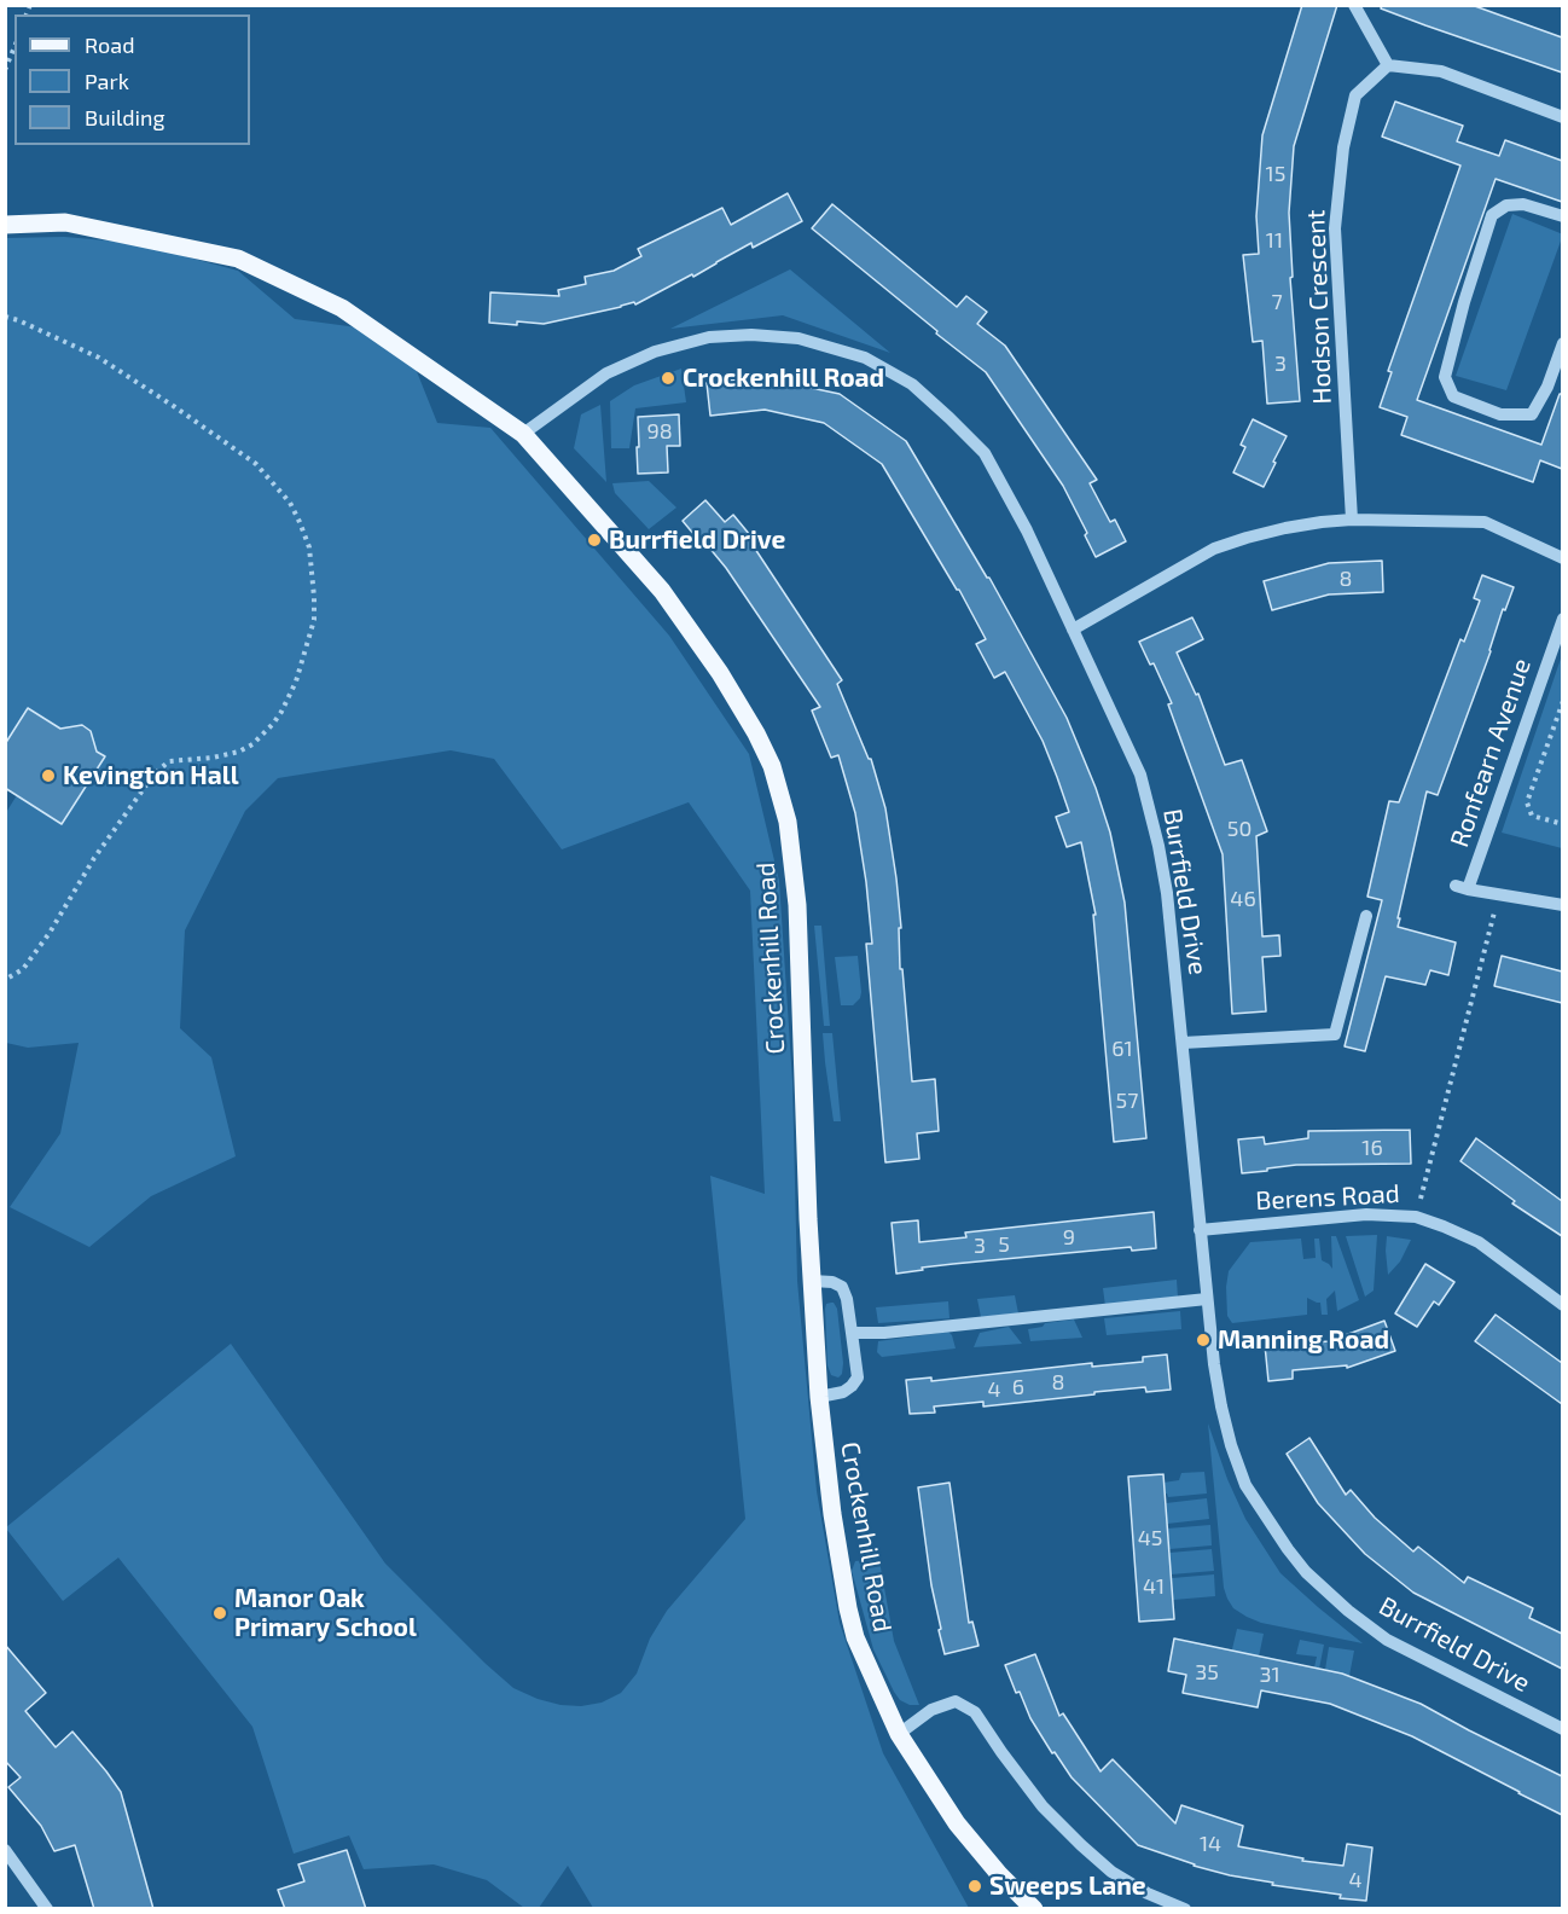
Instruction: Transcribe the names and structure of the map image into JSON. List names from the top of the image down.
{
  "streets": {
    "main road": ["Crockenhill Road"],
    "street": [
      "Hodson Crescent",
      "Ronfearn Avenue",
      "Burrfield Drive",
      "Berens Road"
    ]
  },
  "crossings": [
    ["Burrfield Drive", "Crockenhill Road"],
    ["Burrfield Drive", "Berens Road"]
  ],
  "places": [
    "Crockenhill Road",
    "Burrfield Drive",
    "Kevington Hall",
    "Manning Road",
    "Manor Oak Primary School",
    "Sweeps Lane"
  ],
  "house_numbers": [
    "15",
    "11",
    "7",
    "3",
    "98",
    "8",
    "50",
    "46",
    "61",
    "57",
    "16",
    "9",
    "5",
    "3",
    "8",
    "6",
    "4",
    "45",
    "41",
    "35",
    "31",
    "14",
    "4"
  ],
  "legend": ["Road", "Park", "Building"]
}
